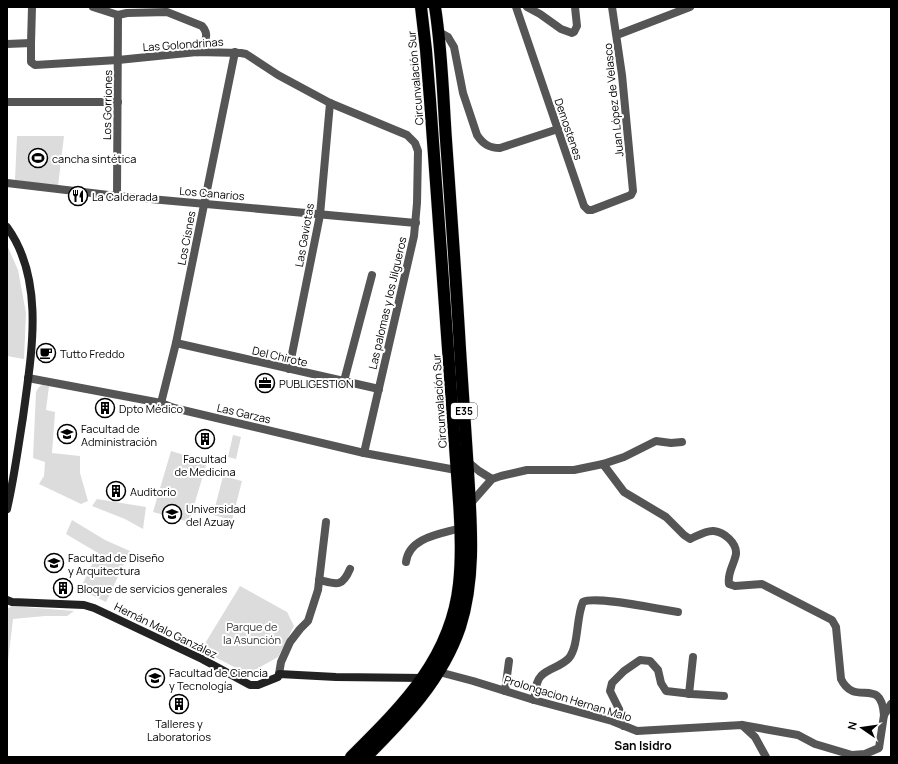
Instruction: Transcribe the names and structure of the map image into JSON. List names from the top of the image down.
{
  "streets": {
    "highway": ["Circunvalación Sur", "E35"],
    "street": [
      "Las Golondrinas",
      "Juan López de Velasco",
      "Los Gorriones",
      "Demostenes",
      "Los Canarios",
      "Las Gaviotas",
      "Los Cisnes",
      "Las palomas y los Jilgueros",
      "Del Chirote",
      "Las Garzas",
      "Hernán Malo Ganzález",
      "Prolongacion Hernan Malo"
    ]
  },
  "crossings": [
    ["Las Golondrinas", "Los Gorriones"],
    ["Las Golondrinas", "Las Gaviotas"],
    ["Las Golondrinas", "Los Cisnes"],
    ["Las Golondrinas", "Las palomas y los Jilgueros"],
    ["Circunvalación Sur", "Las Garzas"],
    ["Juan López de Velasco", "Demostenes"],
    ["Los Gorriones", "Los Canarios"],
    ["Los Canarios", "Las Gaviotas"],
    ["Los Canarios", "Los Cisnes"],
    ["Los Canarios", "Las palomas y los Jilgueros"],
    ["Las Gaviotas", "Del Chirote"],
    ["Los Cisnes", "Del Chirote"],
    ["Los Cisnes", "Las Garzas"],
    ["Las palomas y los Jilgueros", "Del Chirote"],
    ["Las palomas y los Jilgueros", "Las Garzas"],
    ["E35", "Prolongacion Hernan Malo"]
  ],
  "districts": ["San Isidro"],
  "parks": ["Parque de la Asunción"],
  "places": {
    "sports": ["cancha sintética"],
    "restaurant": ["La Calderada"],
    "cafe": ["Tutto Freddo"],
    "office": ["PUBLIGESTION"],
    "building": [
      "Dpto Médico",
      "Facultad de Medicina",
      "Auditorio",
      "Bloque de servicios generales",
      "Talleres y Laboratorios"
    ],
    "school or university": [
      "Facultad de Administración",
      "Universidad del Azuay",
      "Facultad de Diseño y Arquitectura",
      "Facultad de Ciencia y Tecnología"
    ]
  },
  "north": "left"
}
